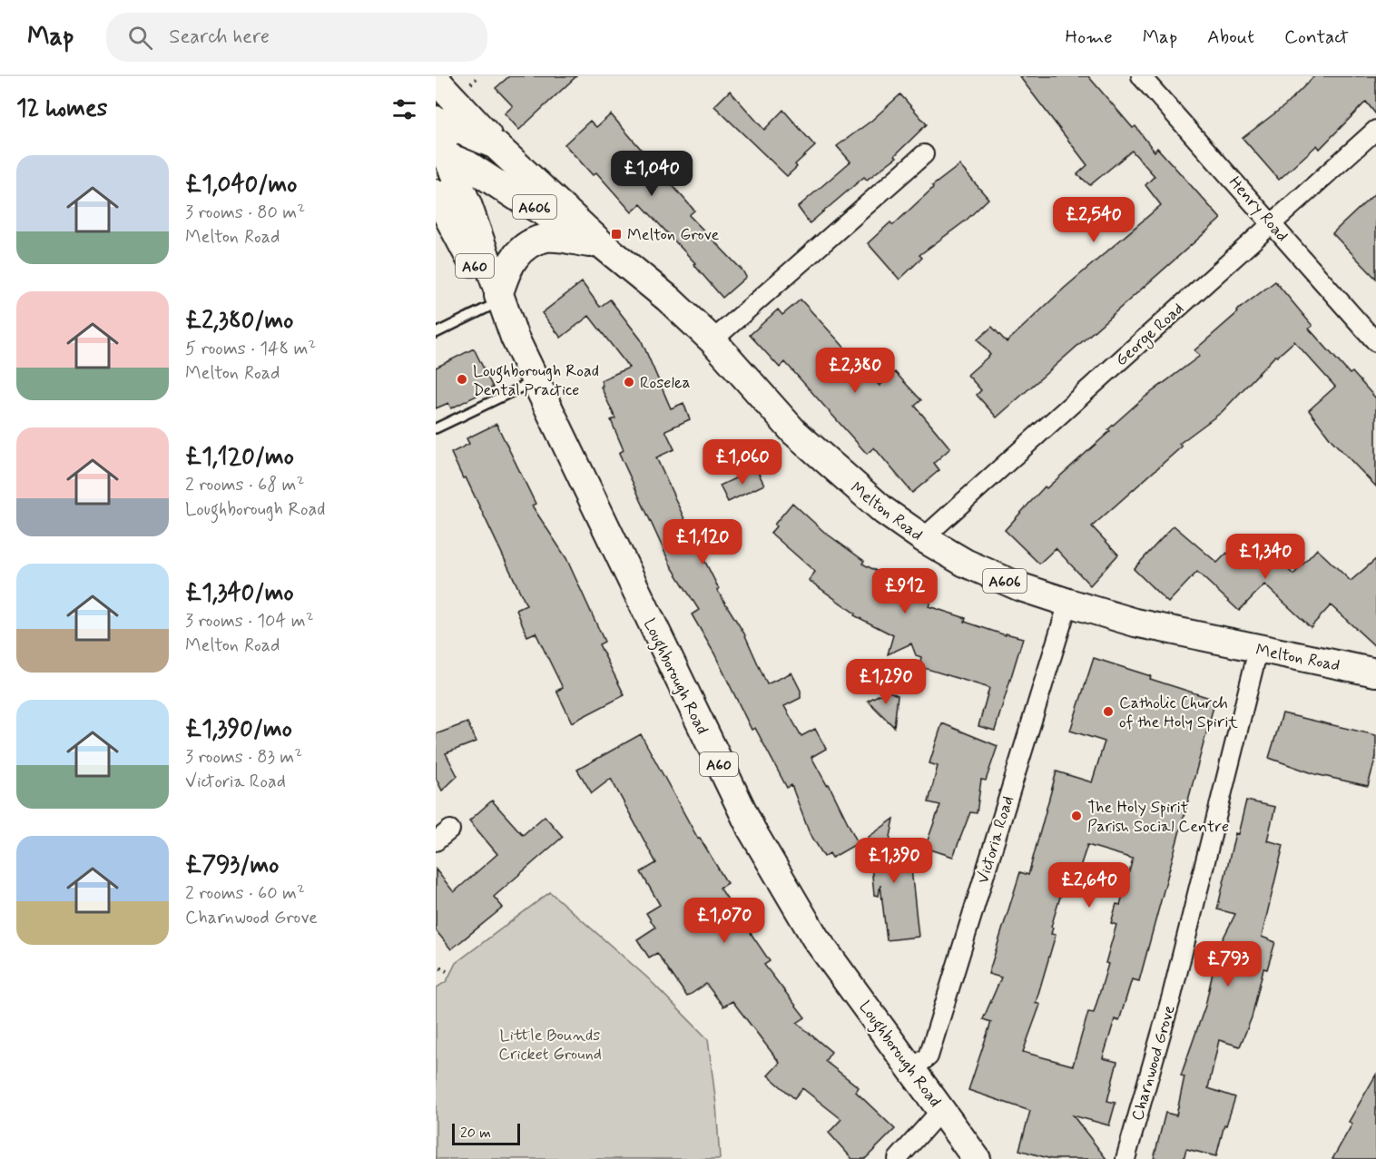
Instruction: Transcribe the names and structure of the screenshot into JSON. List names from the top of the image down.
{
  "streets": {
    "main road": [
      "A606",
      "A60",
      "Melton Road",
      "Loughborough Road"
    ],
    "street": [
      "Henry Road",
      "George Road",
      "Victoria Road",
      "Charnwood Grove"
    ]
  },
  "crossings": [
    ["Henry Road", "George Road"],
    ["A60", "Melton Road"],
    ["A60", "Loughborough Road"],
    ["George Road", "Melton Road"],
    ["Melton Road", "Loughborough Road"],
    ["Melton Road", "Victoria Road"],
    ["Melton Road", "Charnwood Grove"],
    ["Loughborough Road", "Victoria Road"]
  ],
  "parks": ["Little Bounds Cricket Ground"],
  "places": {
    "transit": ["Melton Grove"],
    "other": [
      "Loughborough Road Dental Practice",
      "Roselea",
      "Catholic Church of the Holy Spirit",
      "The Holy Spirit Parish Social Centre"
    ]
  },
  "scale_bar": "20 m",
  "page": {
    "header": "Map",
    "search": "Search here",
    "nav": [
      "Home",
      "Map",
      "About",
      "Contact"
    ],
    "heading": "12 homes",
    "list": [
      {
        "name": "£1,040/mo",
        "note": "3 rooms · 80 m² · Melton Road"
      },
      {
        "name": "£2,380/mo",
        "note": "5 rooms · 148 m² · Melton Road"
      },
      {
        "name": "£1,120/mo",
        "note": "2 rooms · 68 m² · Loughborough Road"
      },
      {
        "name": "£1,340/mo",
        "note": "3 rooms · 104 m² · Melton Road"
      },
      {
        "name": "£1,390/mo",
        "note": "3 rooms · 83 m² · Victoria Road"
      },
      {
        "name": "£793/mo",
        "note": "2 rooms · 60 m² · Charnwood Grove"
      }
    ],
    "price": [
      "£1,040",
      "£2,540",
      "£2,380",
      "£1,060",
      "£1,120",
      "£1,340",
      "£912",
      "£1,290",
      "£1,390",
      "£2,640",
      "£1,070",
      "£793"
    ],
    "scale": "20 m"
  }
}
